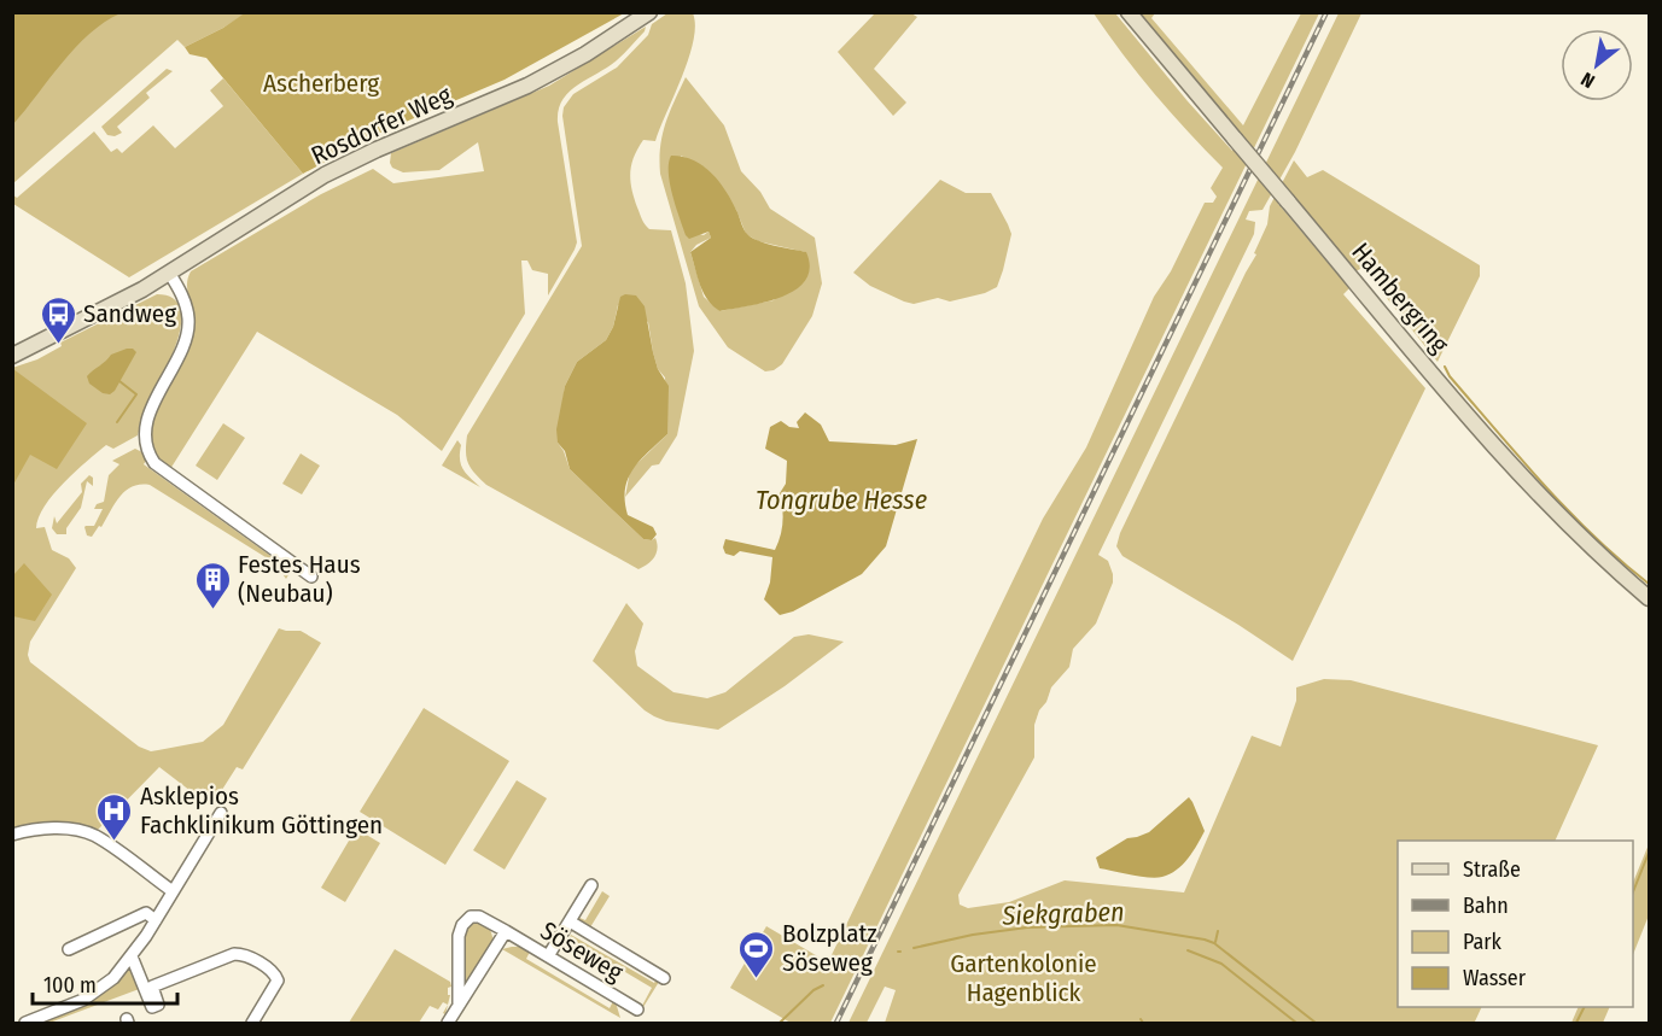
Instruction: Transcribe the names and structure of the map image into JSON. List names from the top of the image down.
{
  "streets": {
    "main road": ["Rosdorfer Weg", "Hambergring"],
    "street": ["Söseweg"]
  },
  "water": ["Tongrube Hesse", "Siekgraben"],
  "parks": ["Ascherberg", "Gartenkolonie Hagenblick"],
  "places": {
    "bus stop": ["Sandweg"],
    "building": ["Festes Haus (Neubau)"],
    "hospital": ["Asklepios Fachklinikum Göttingen"],
    "sports": ["Bolzplatz Söseweg"]
  },
  "legend": [
    "Straße",
    "Bahn",
    "Park",
    "Wasser"
  ],
  "scale_bar": "100 m",
  "north": "bottom left"
}
